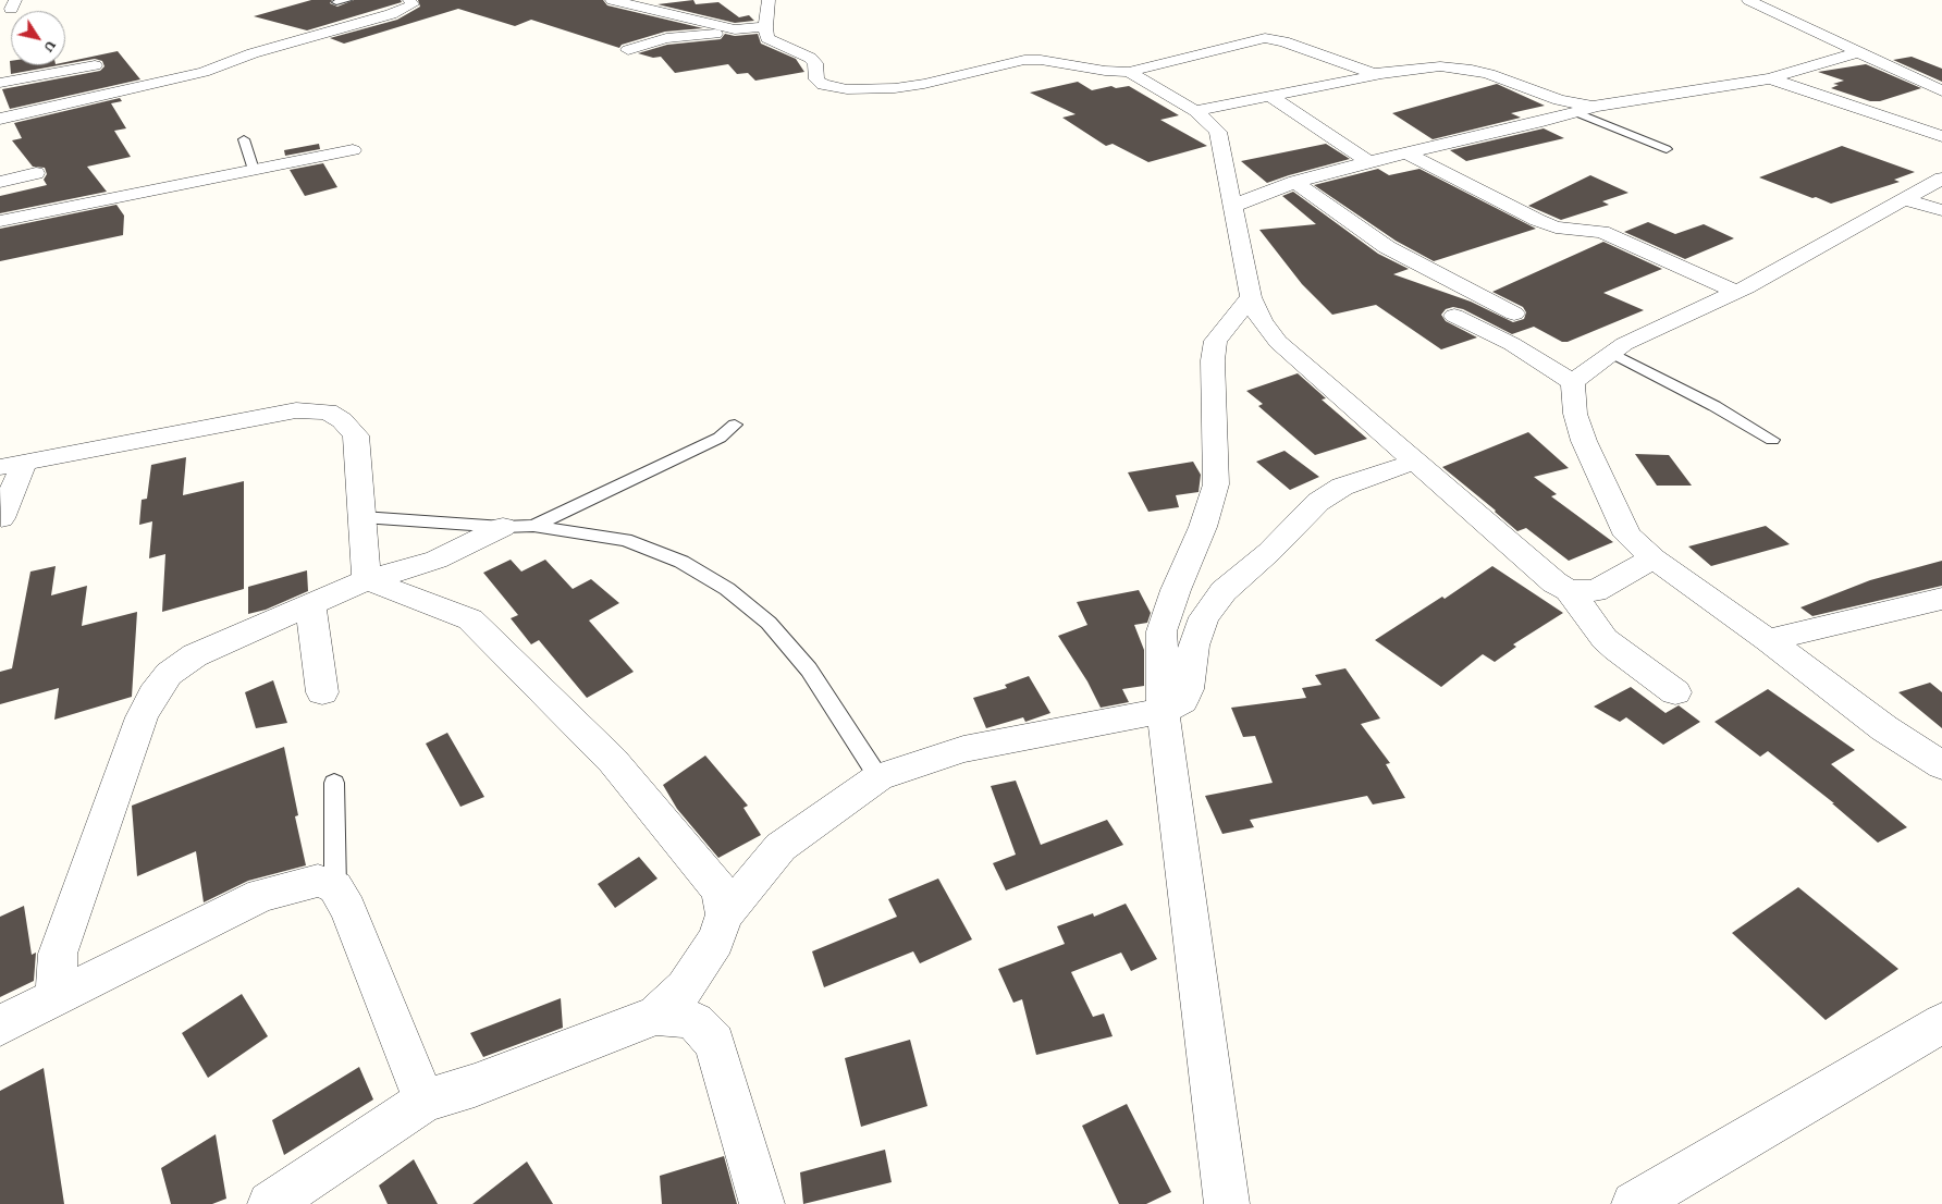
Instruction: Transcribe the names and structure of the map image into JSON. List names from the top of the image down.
{
  "north": "bottom right"
}
